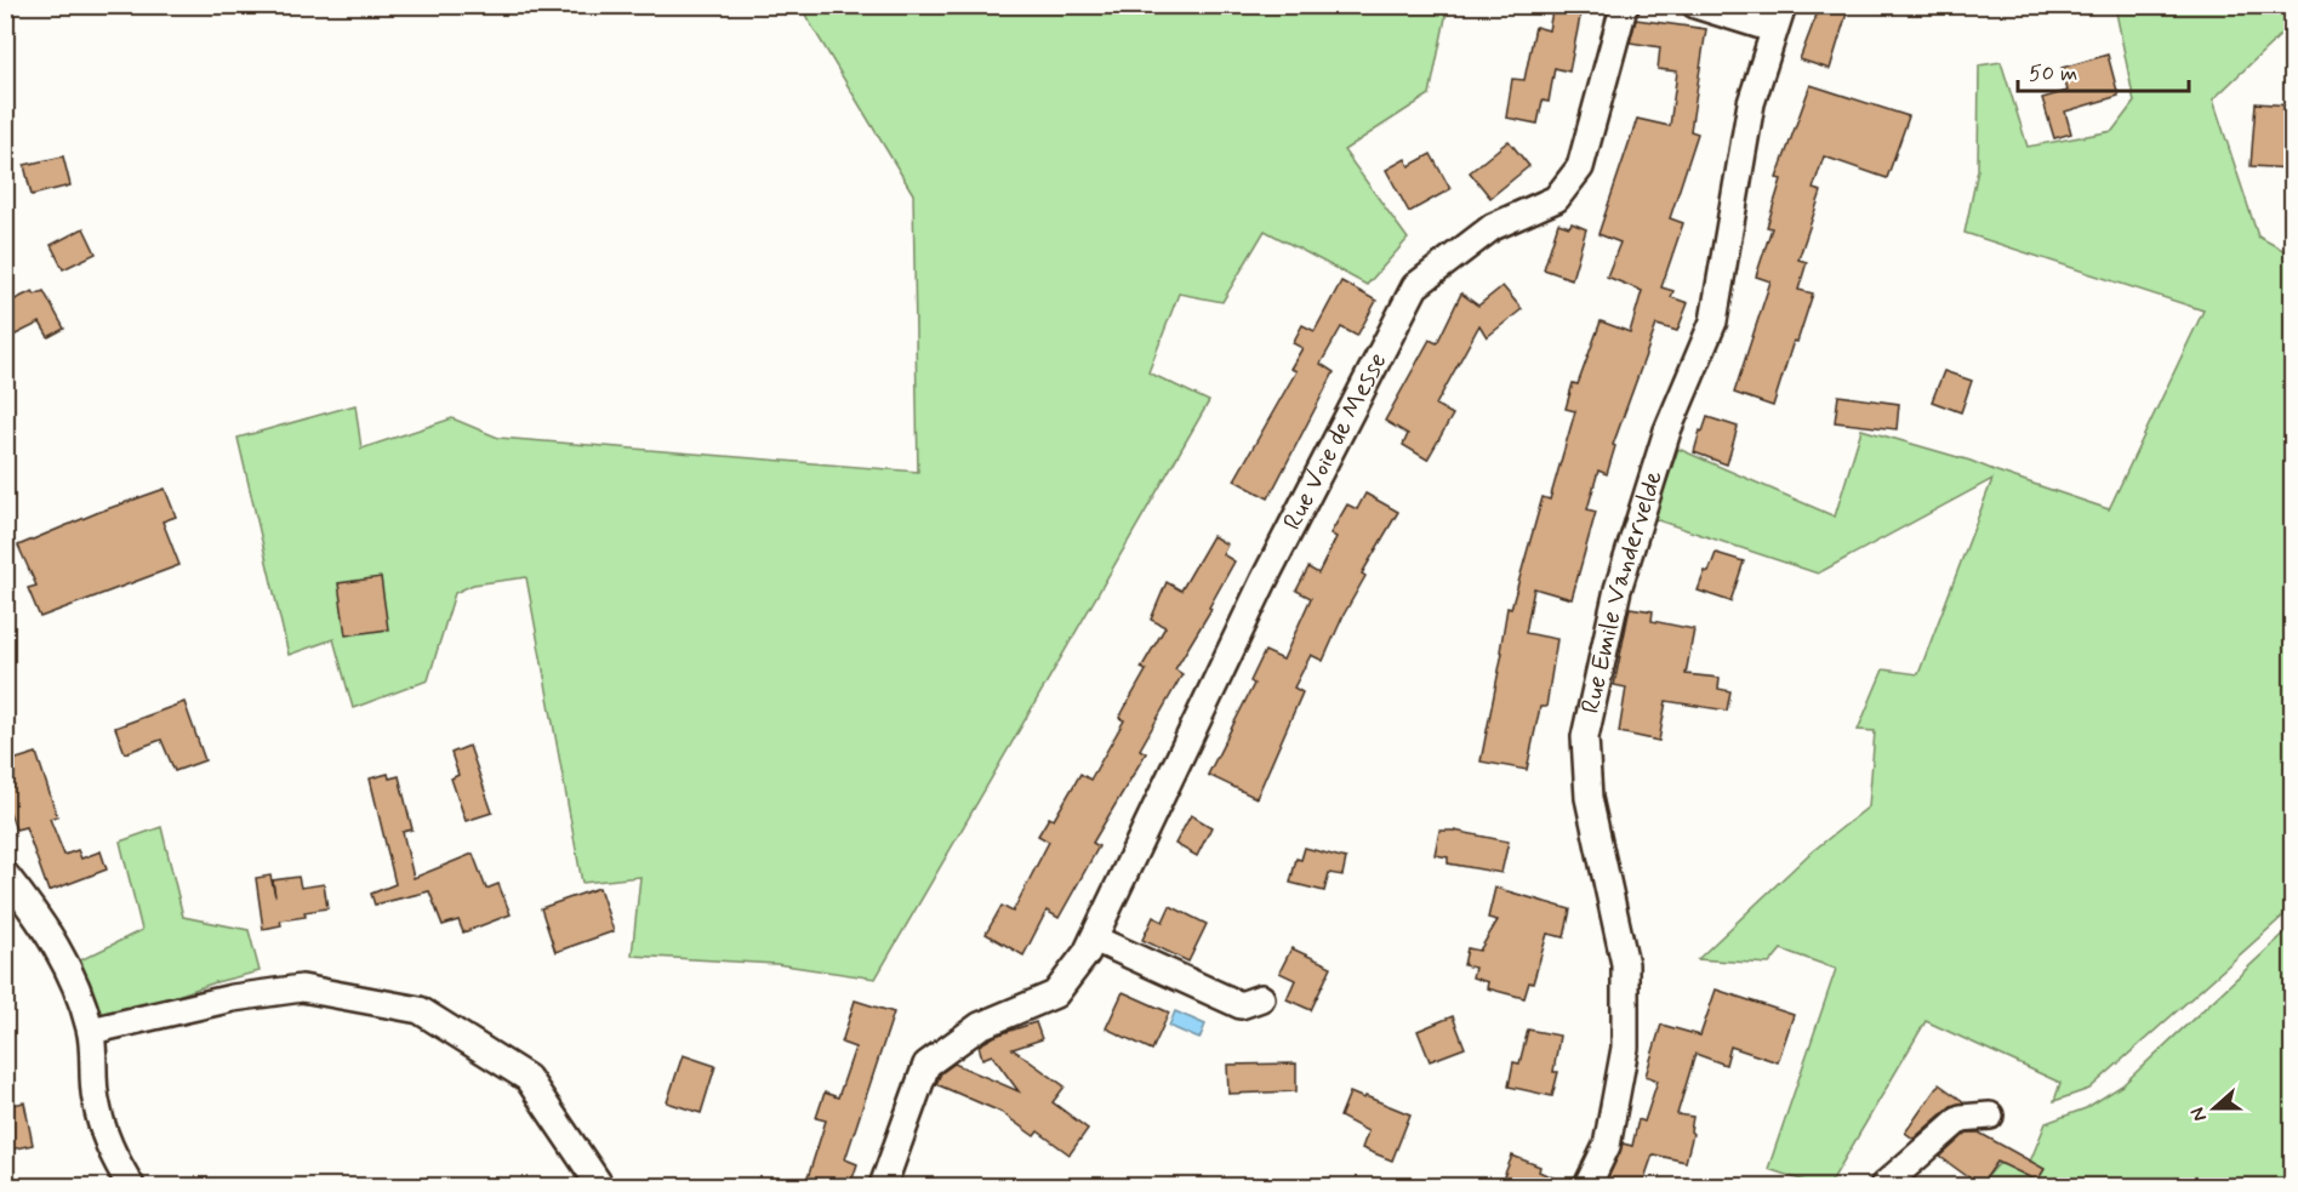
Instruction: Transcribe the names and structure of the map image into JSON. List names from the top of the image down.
{
  "streets": {
    "street": ["Rue Voie de Messe", "Rue Emile Vandervelde"]
  },
  "scale_bar": "50 m",
  "north": "left"
}
